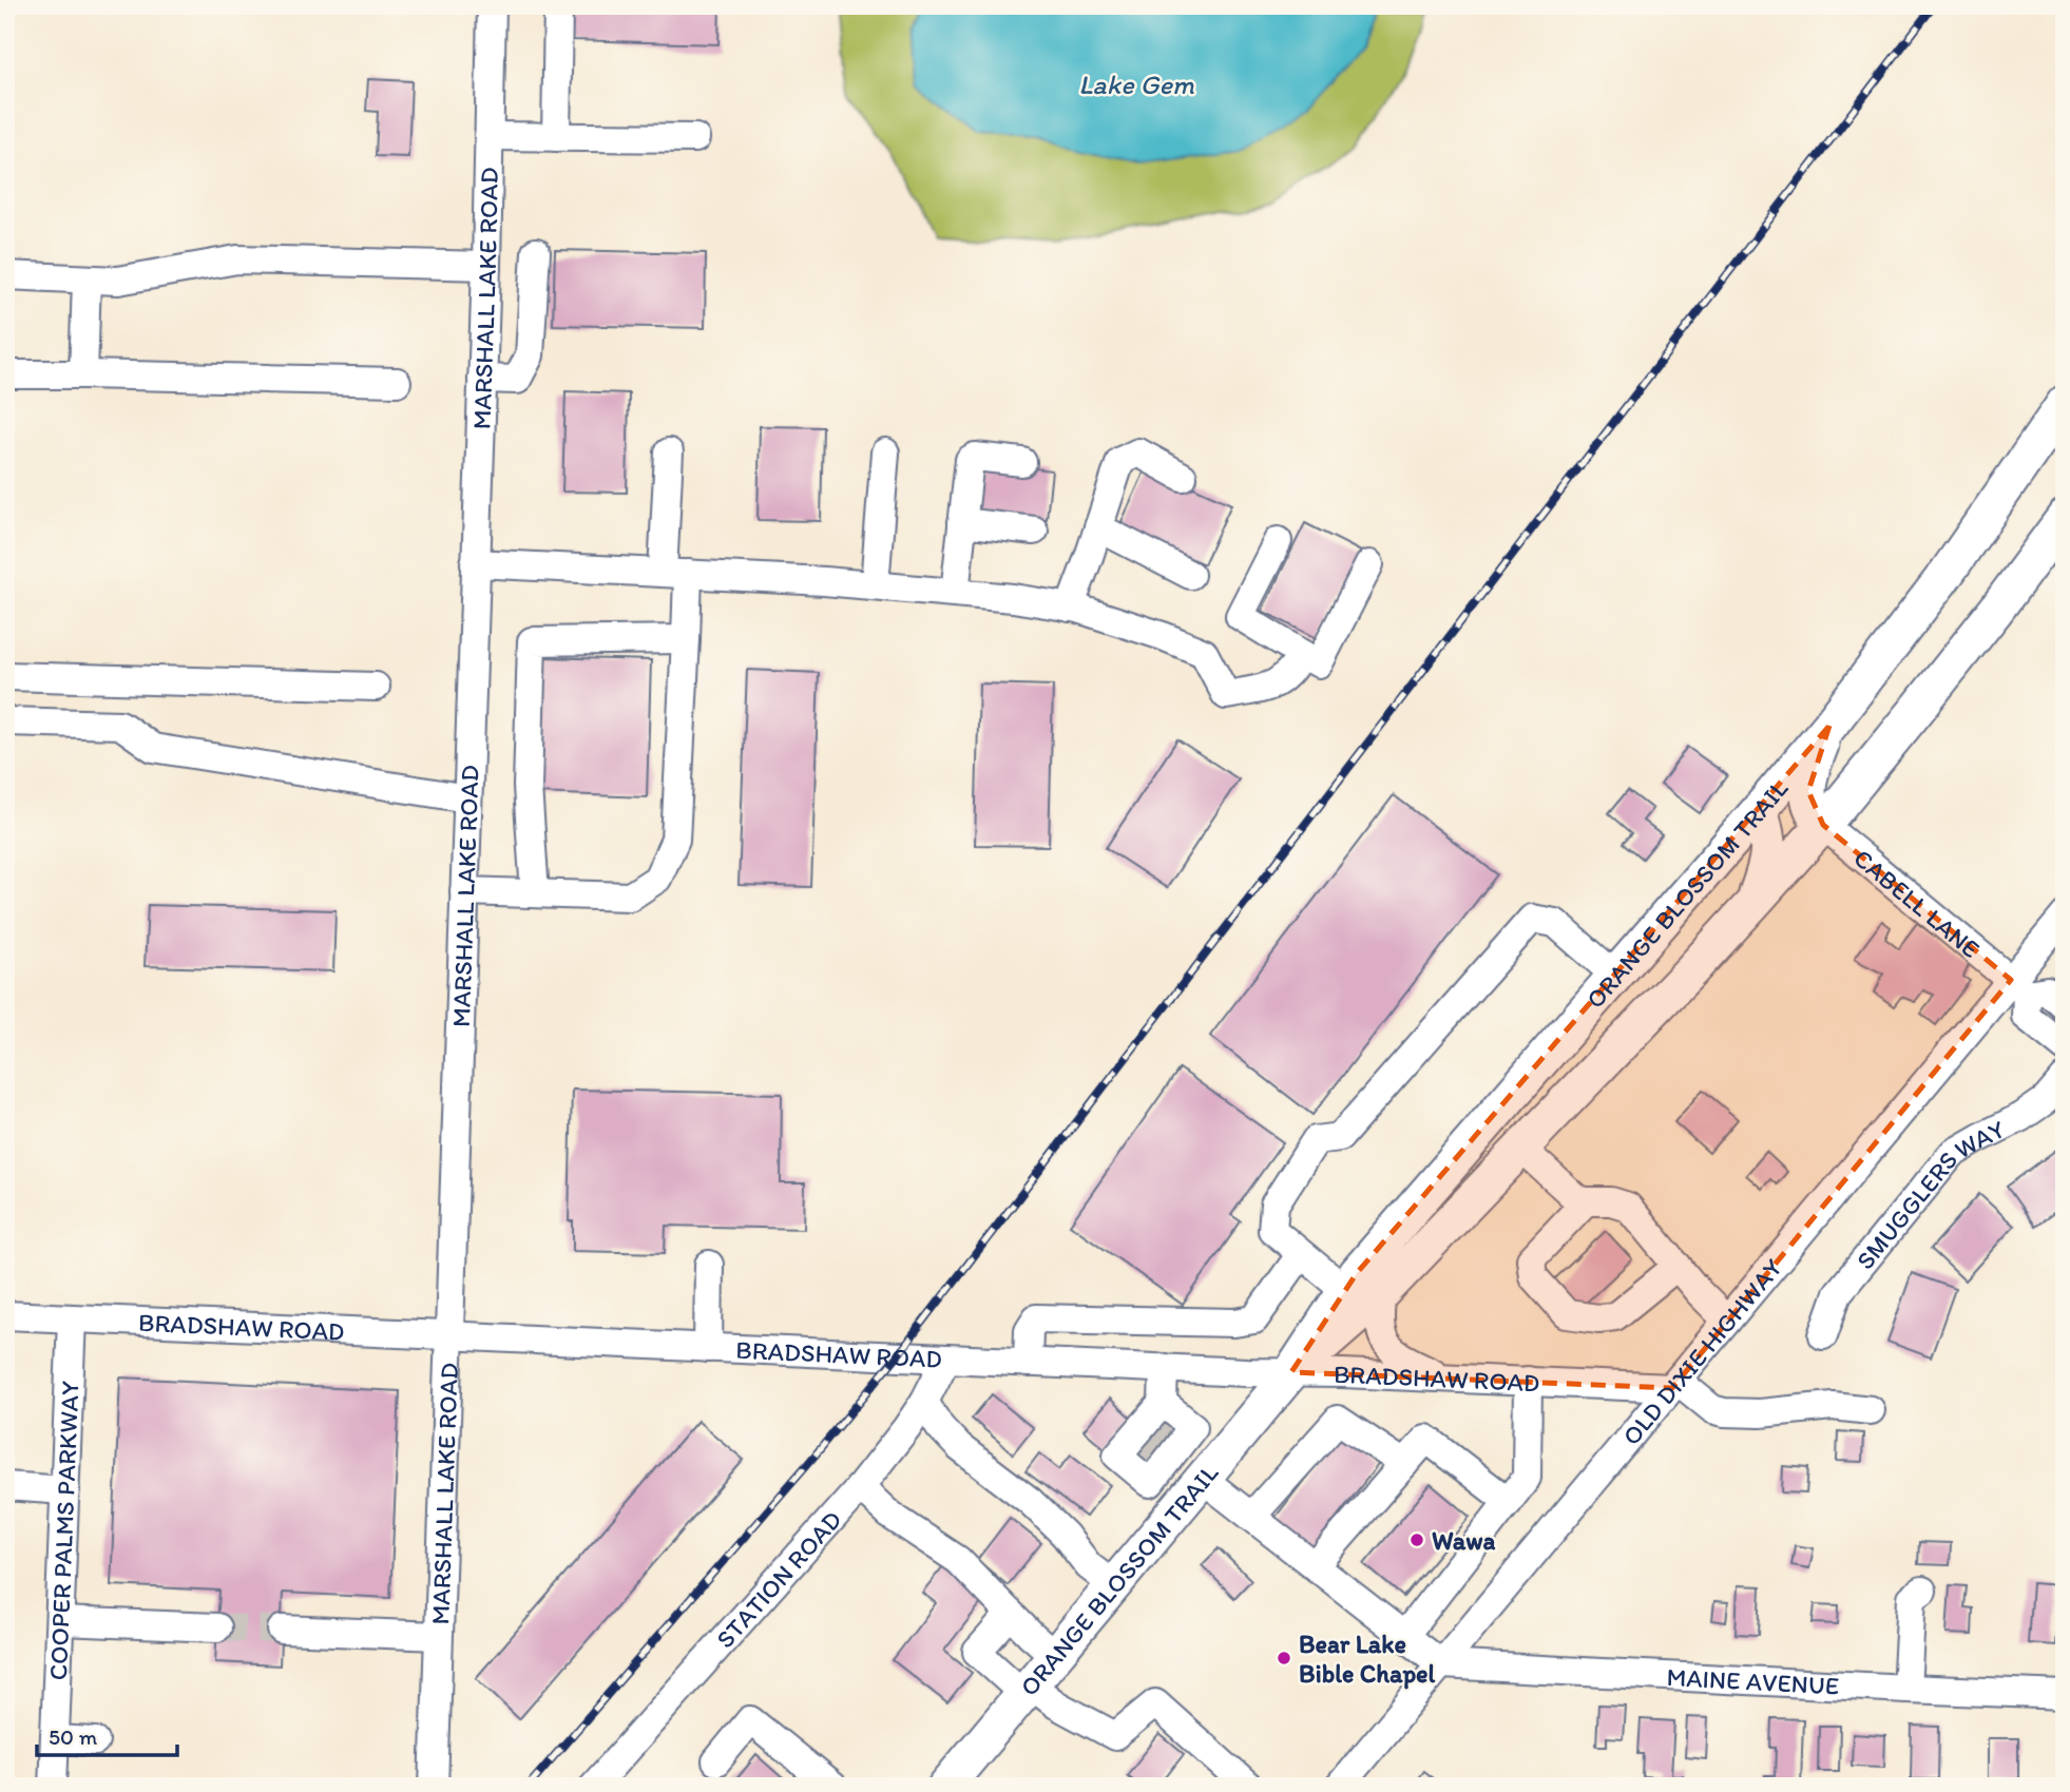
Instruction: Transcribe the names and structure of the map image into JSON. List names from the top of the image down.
{
  "streets": {
    "main road": ["ORANGE BLOSSOM TRAIL"],
    "street": [
      "MARSHALL LAKE ROAD",
      "CABELL LANE",
      "SMUGGLERS WAY",
      "BRADSHAW ROAD",
      "OLD DIXIE HIGHWAY",
      "COOPER PALMS PARKWAY",
      "STATION ROAD",
      "MAINE AVENUE"
    ]
  },
  "crossings": [
    ["MARSHALL LAKE ROAD", "BRADSHAW ROAD"],
    ["ORANGE BLOSSOM TRAIL", "CABELL LANE"],
    ["ORANGE BLOSSOM TRAIL", "BRADSHAW ROAD"],
    ["CABELL LANE", "OLD DIXIE HIGHWAY"],
    ["BRADSHAW ROAD", "OLD DIXIE HIGHWAY"],
    ["BRADSHAW ROAD", "COOPER PALMS PARKWAY"],
    ["BRADSHAW ROAD", "STATION ROAD"],
    ["OLD DIXIE HIGHWAY", "MAINE AVENUE"]
  ],
  "water": ["Lake Gem"],
  "places": ["Wawa", "Bear Lake Bible Chapel"],
  "scale_bar": "50 m"
}
